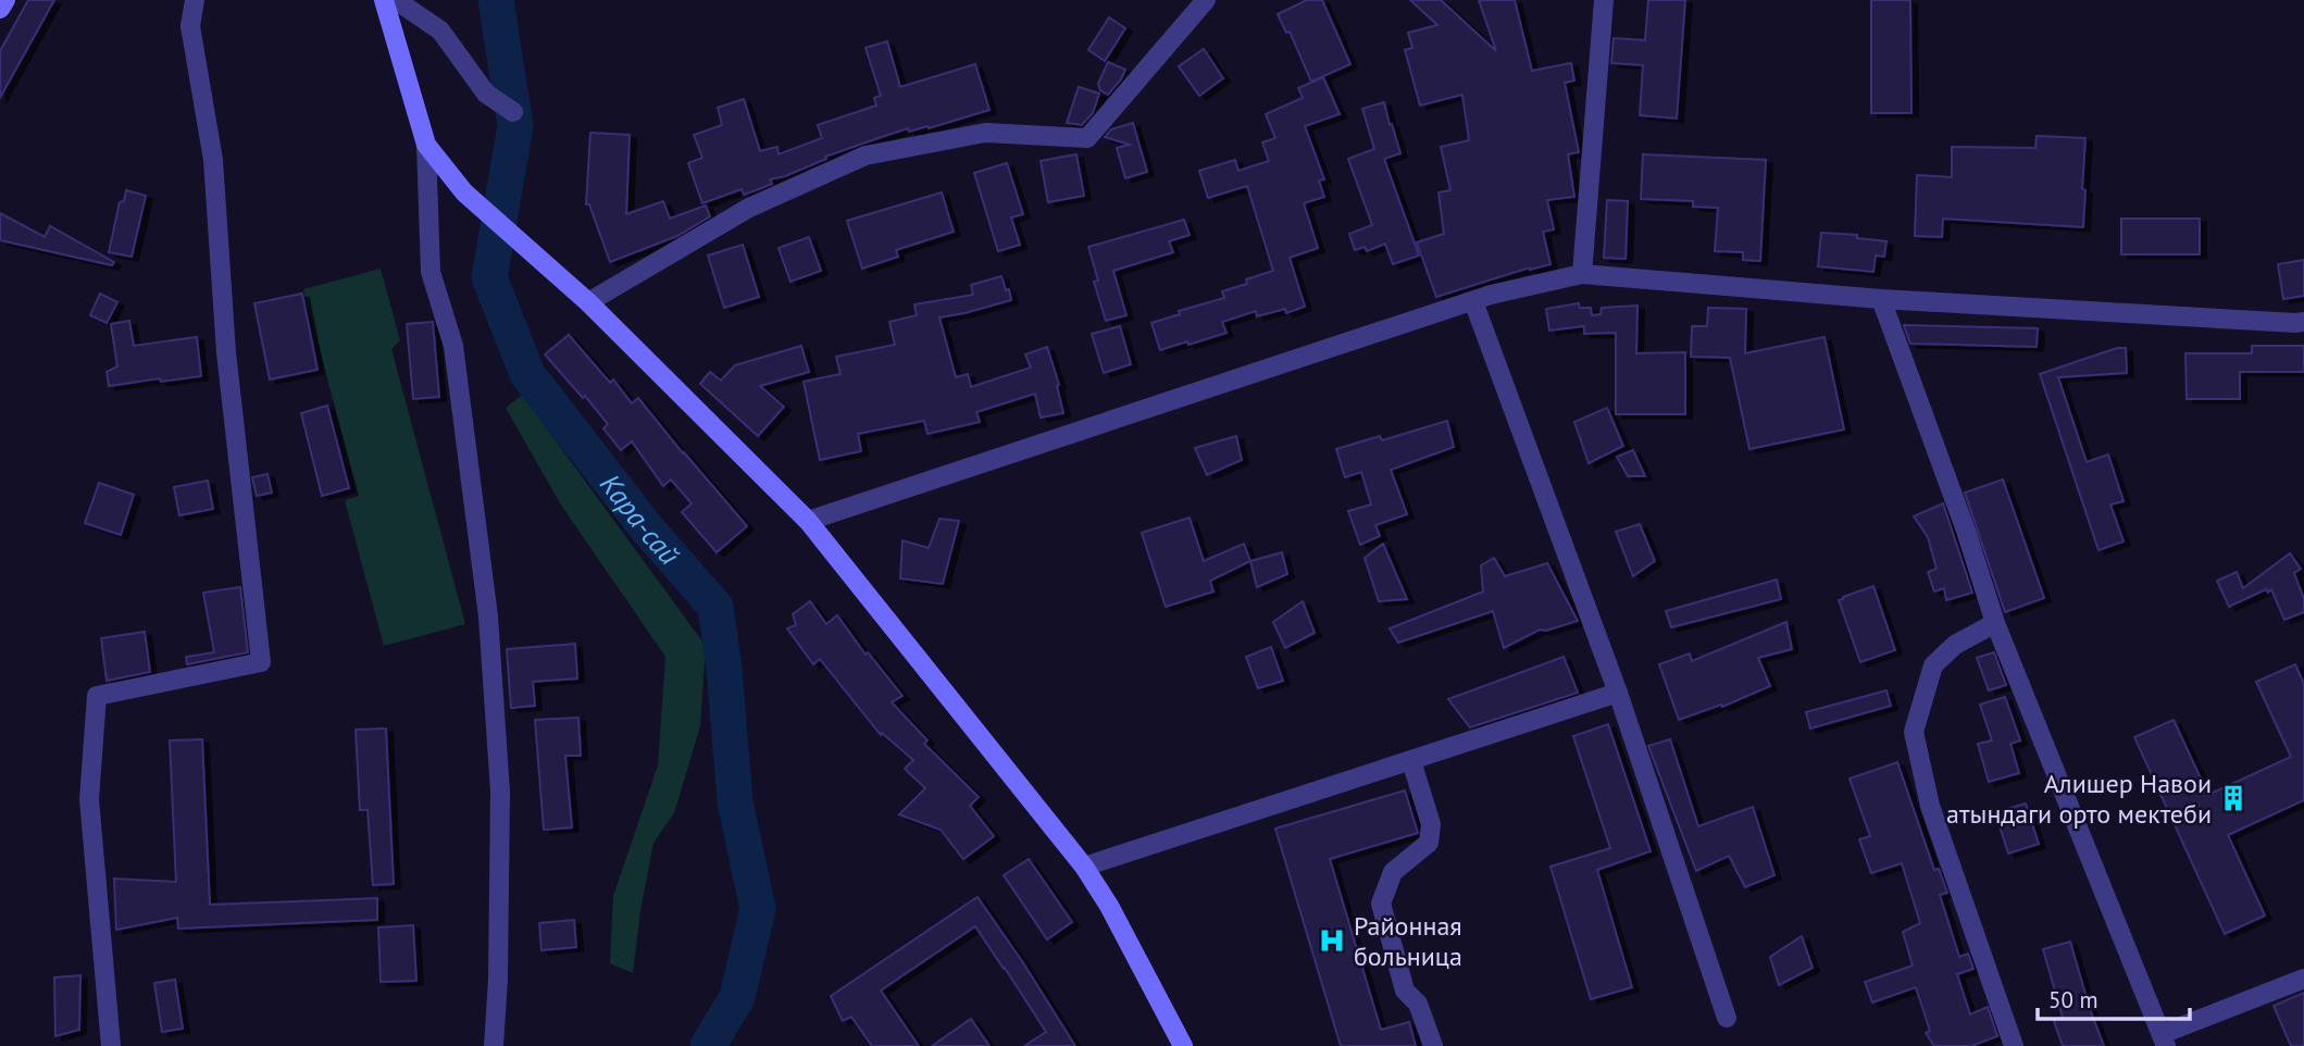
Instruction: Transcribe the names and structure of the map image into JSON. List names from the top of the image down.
{
  "water": ["Кара-сай"],
  "places": {
    "building": ["Алишер Навои атындаги орто мектеби"],
    "hospital": ["Районная больница"]
  },
  "scale_bar": "50 m"
}
